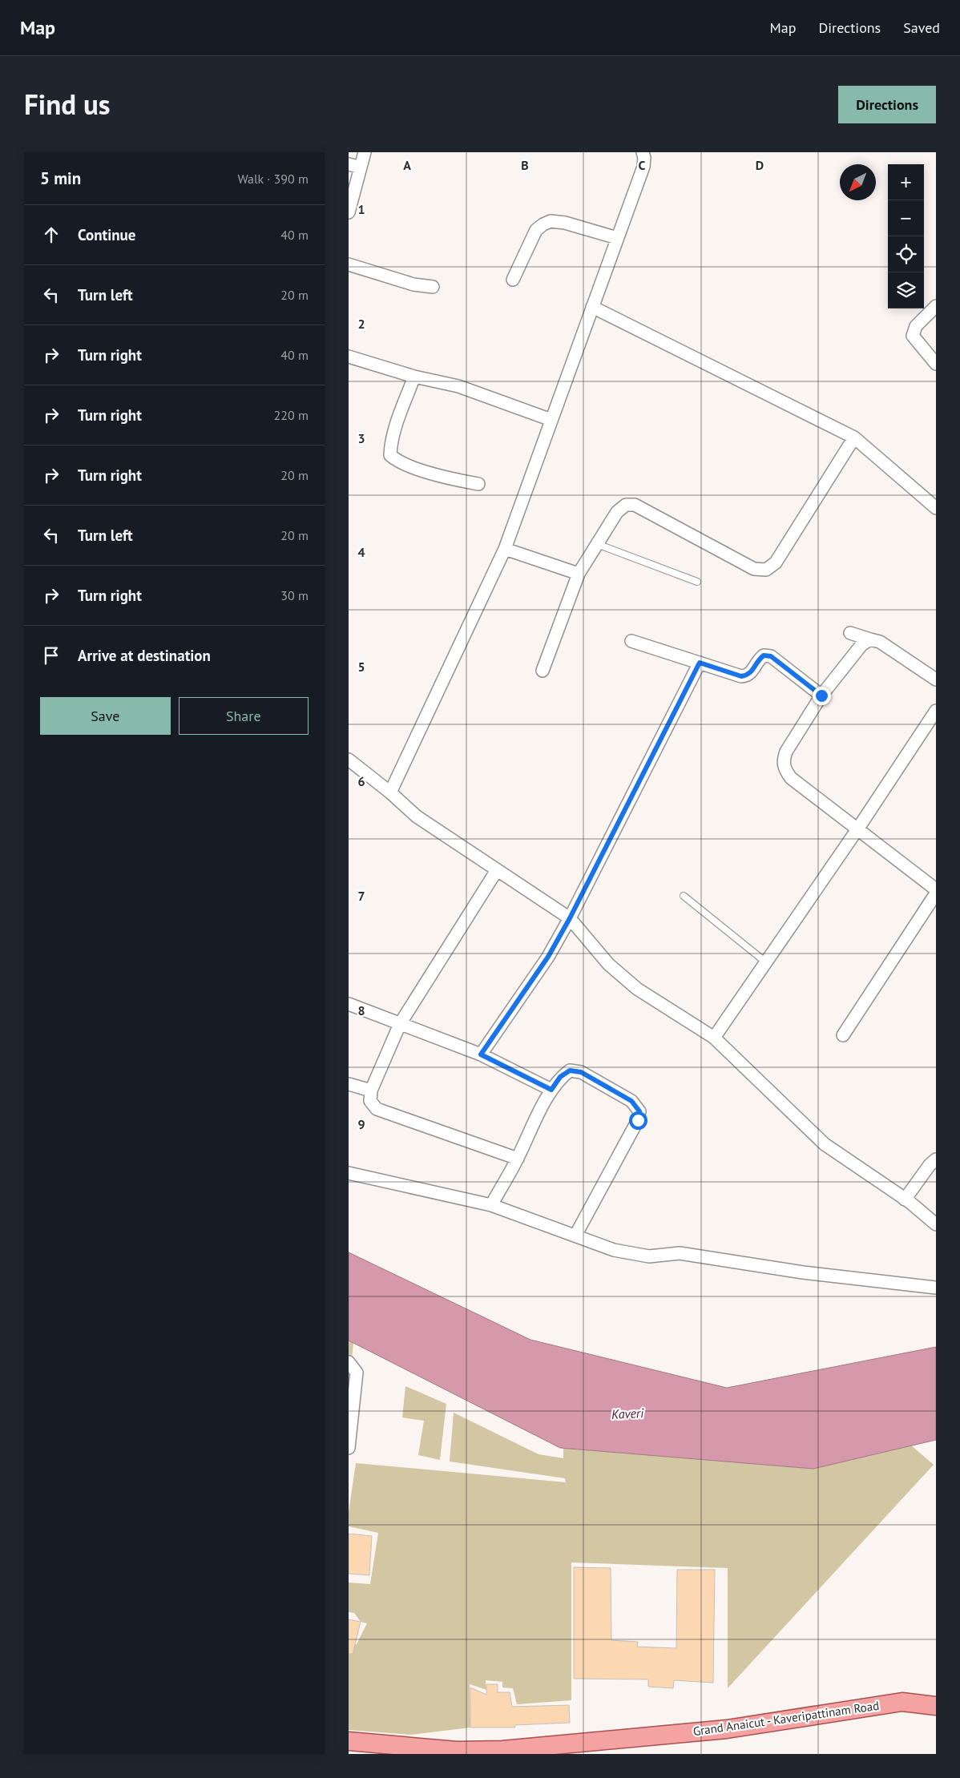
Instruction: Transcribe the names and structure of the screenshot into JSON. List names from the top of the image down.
{
  "streets": {
    "main road": ["Grand Anaicut - Kaveripattinam Road"]
  },
  "water": ["Kaveri"],
  "north": "bottom left",
  "page": {
    "header": "Map",
    "nav": ["Map", "Directions", "Saved"],
    "title": "Find us",
    "buttons": [
      "Directions",
      ["Save", "Share"]
    ],
    "heading": ["5 min", "Walk · 390 m"],
    "map_buttons": ["+", "−"],
    "list": [
      ["Continue", "40 m"],
      ["Turn left", "20 m"],
      ["Turn right", "40 m"],
      ["Turn right", "220 m"],
      ["Turn right", "20 m"],
      ["Turn left", "20 m"],
      ["Turn right", "30 m"],
      "Arrive at destination"
    ]
  },
  "grid": {
    "columns": [
      "A",
      "B",
      "C",
      "D"
    ],
    "rows": [
      "1",
      "2",
      "3",
      "4",
      "5",
      "6",
      "7",
      "8",
      "9"
    ]
  }
}
